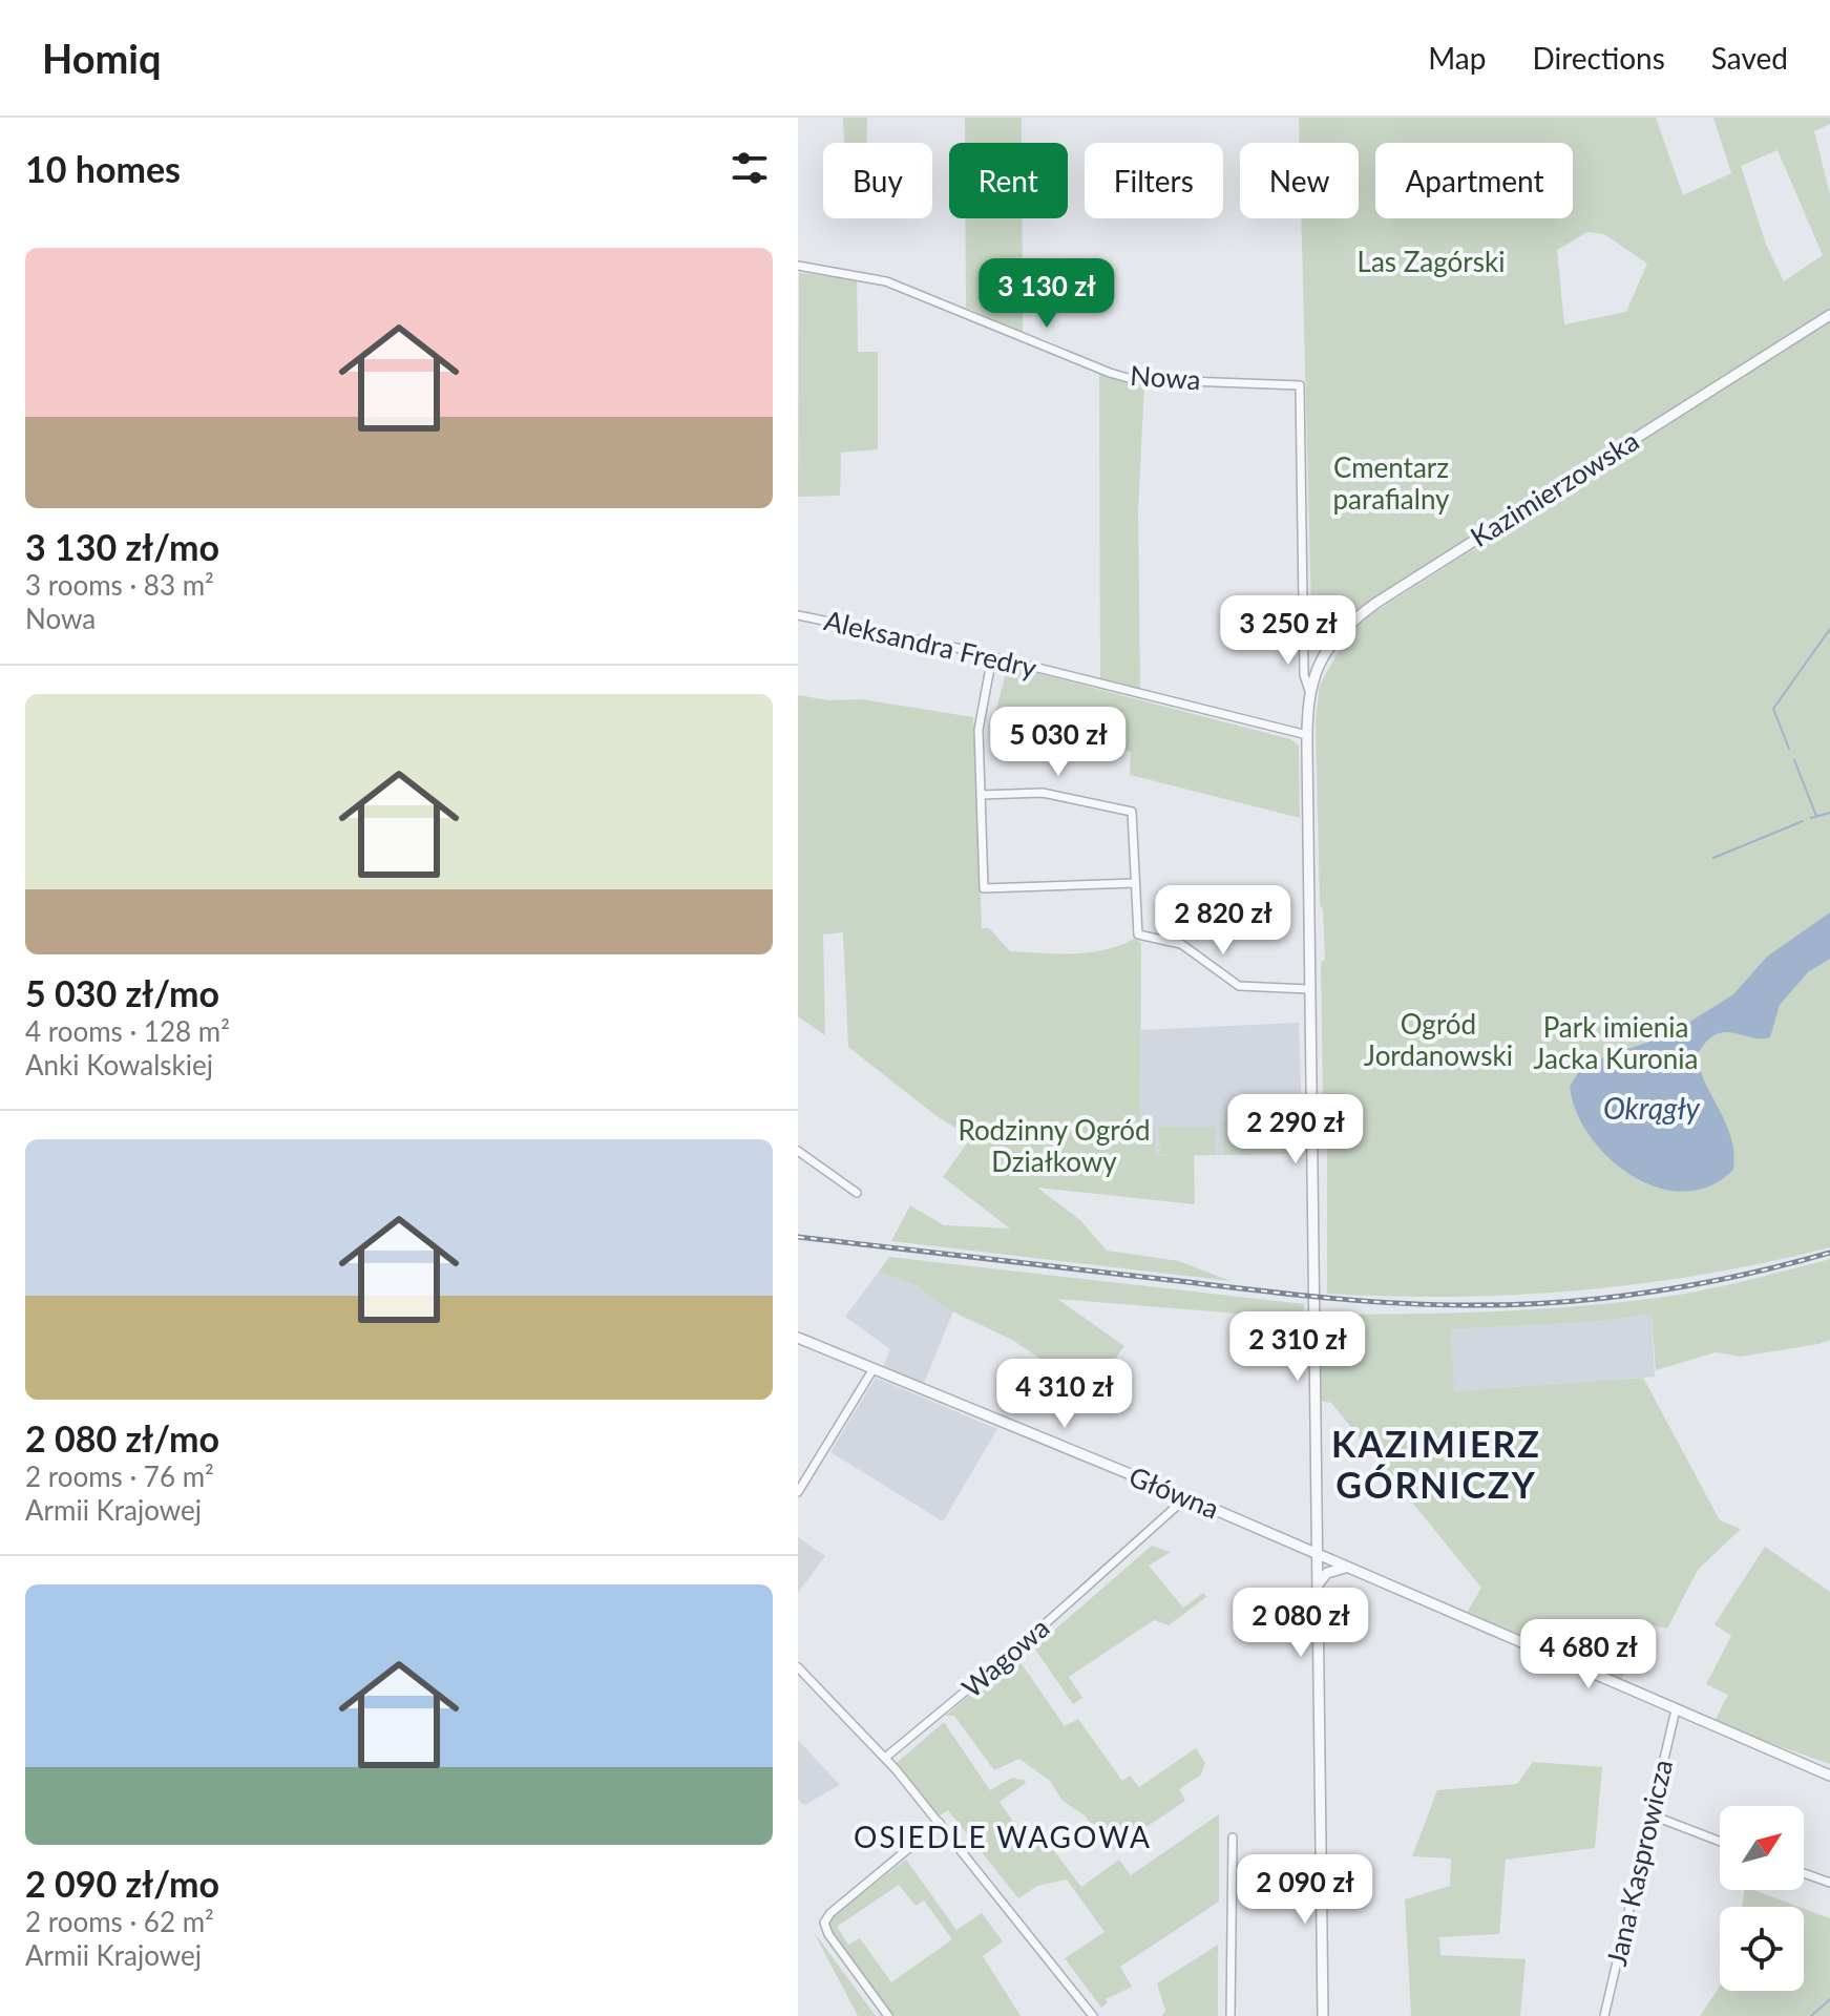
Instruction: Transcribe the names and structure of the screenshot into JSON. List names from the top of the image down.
{
  "streets": {
    "street": [
      "Nowa",
      "Kazimierzowska",
      "Aleksandra Fredry",
      "Główna",
      "Wagowa",
      "Jana Kasprowicza"
    ]
  },
  "crossings": [
    ["Nowa", "Kazimierzowska"],
    ["Główna", "Wagowa"],
    ["Główna", "Jana Kasprowicza"]
  ],
  "districts": ["KAZIMIERZ GÓRNICZY", "OSIEDLE WAGOWA"],
  "water": ["Okrągły"],
  "parks": [
    "Las Zagórski",
    "Cmentarz parafialny",
    "Ogród Jordanowski",
    "Park imienia Jacka Kuronia",
    "Rodzinny Ogród Działkowy"
  ],
  "north": "top right",
  "page": {
    "header": "Homiq",
    "nav": ["Map", "Directions", "Saved"],
    "heading": "10 homes",
    "chip": [
      "Buy",
      "Rent",
      "Filters",
      "New",
      "Apartment"
    ],
    "list": [
      {
        "name": "3 130 zł/mo",
        "note": "3 rooms · 83 m² · Nowa"
      },
      {
        "name": "5 030 zł/mo",
        "note": "4 rooms · 128 m² · Anki Kowalskiej"
      },
      {
        "name": "2 080 zł/mo",
        "note": "2 rooms · 76 m² · Armii Krajowej"
      },
      {
        "name": "2 090 zł/mo",
        "note": "2 rooms · 62 m² · Armii Krajowej"
      }
    ],
    "price": [
      "3 130 zł",
      "3 250 zł",
      "5 030 zł",
      "2 820 zł",
      "2 290 zł",
      "2 310 zł",
      "4 310 zł",
      "2 080 zł",
      "4 680 zł",
      "2 090 zł"
    ]
  }
}
